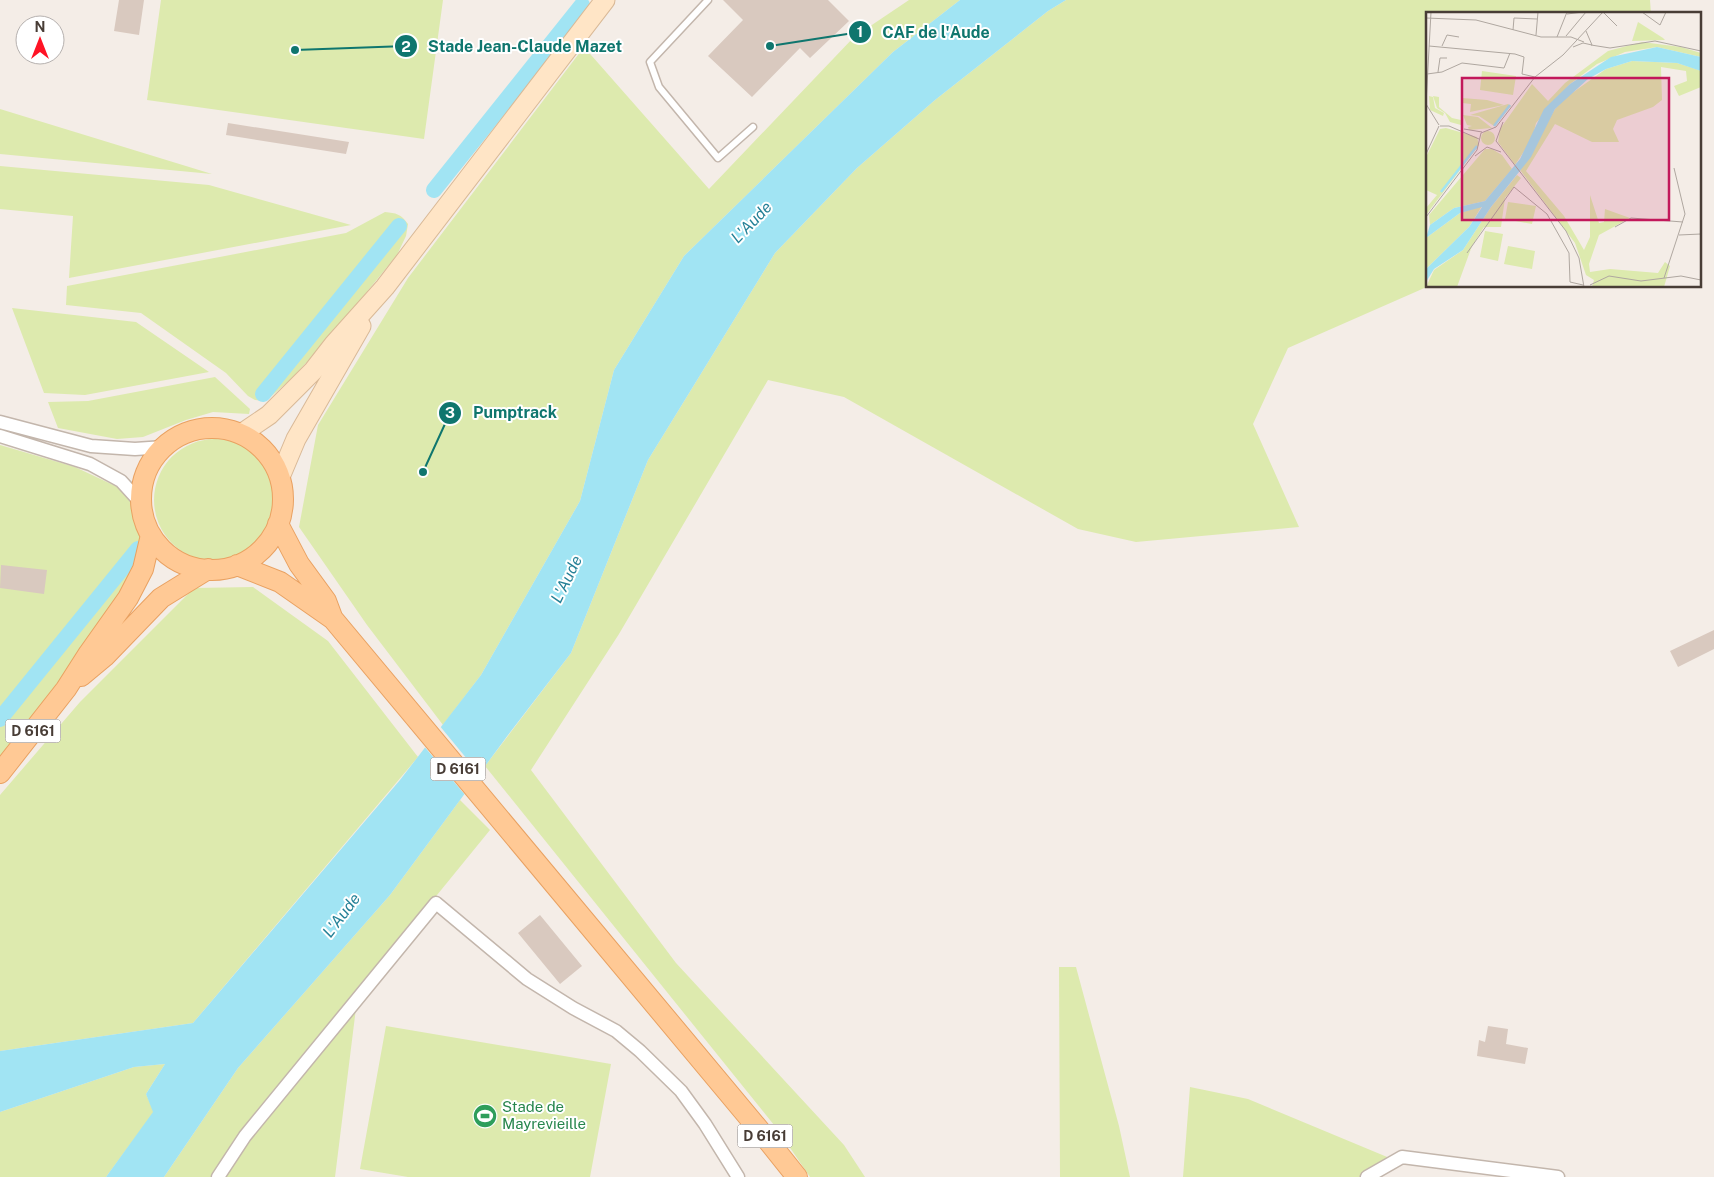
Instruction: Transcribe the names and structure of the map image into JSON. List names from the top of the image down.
{
  "streets": {
    "main road": ["D 6161"]
  },
  "water": ["L'Aude"],
  "places": {
    "other": ["CAF de l'Aude", "Stade Jean-Claude Mazet", "Pumptrack"],
    "sports": ["Stade de Mayrevieille"]
  },
  "north": "top"
}
